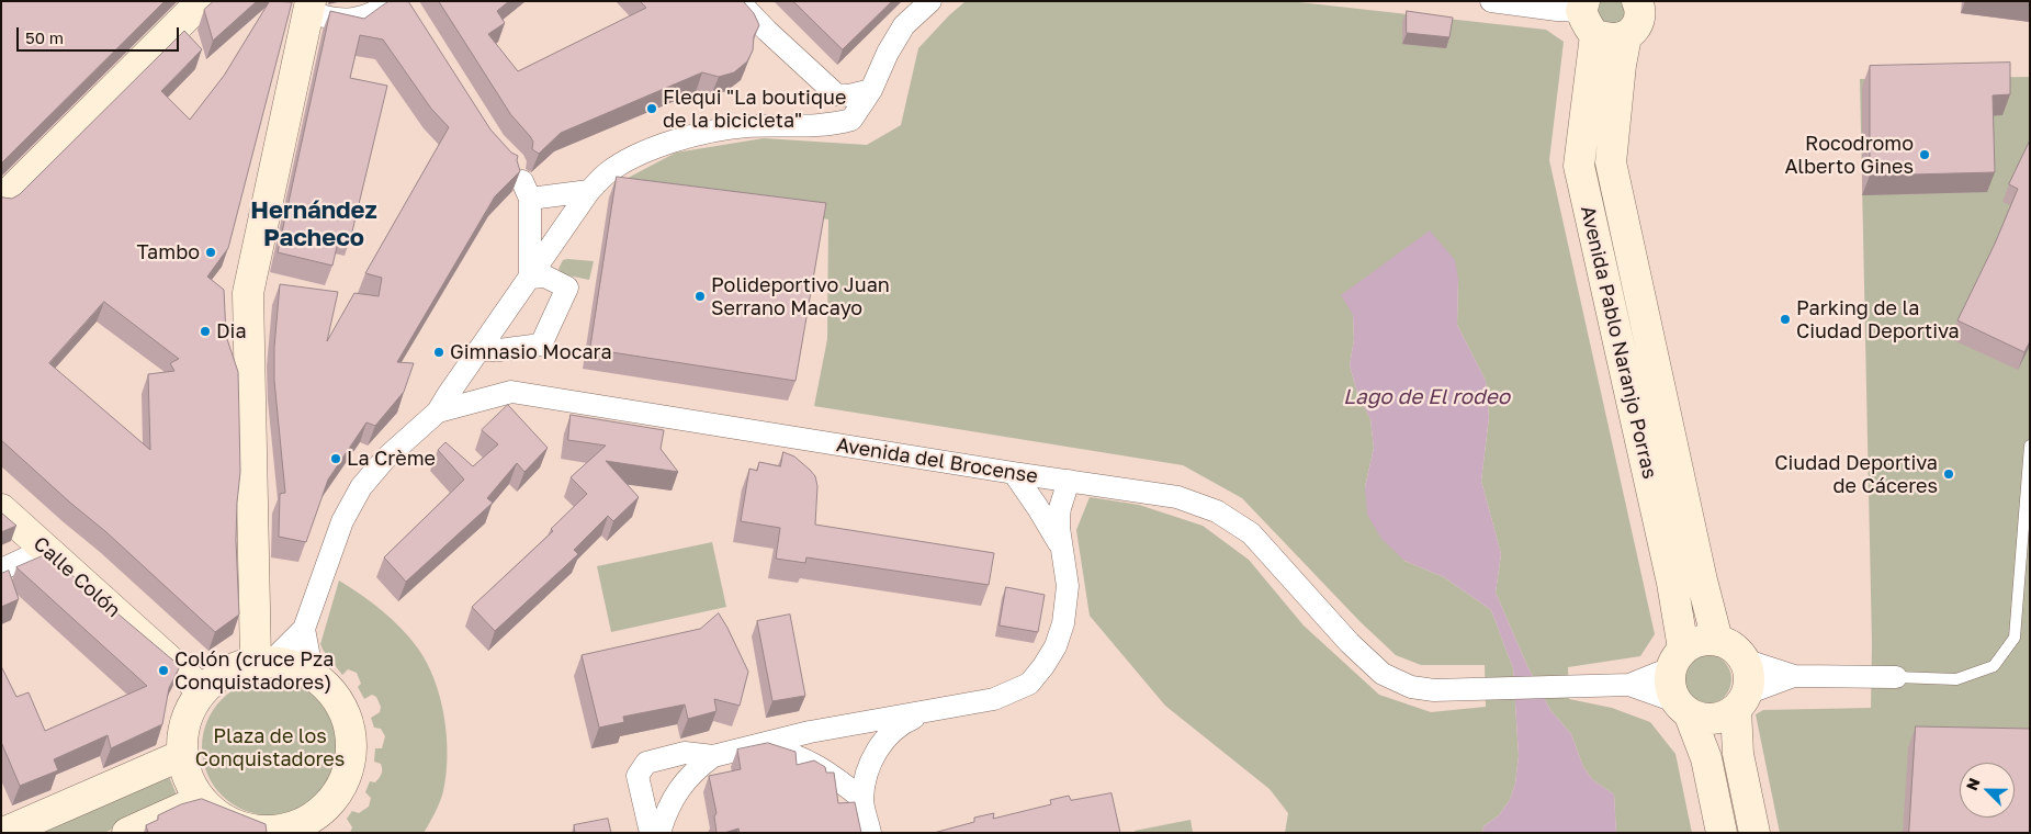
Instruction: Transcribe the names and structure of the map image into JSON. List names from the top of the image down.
{
  "streets": {
    "main road": ["Avenida Pablo Naranjo Porras", "Calle Colón"],
    "street": ["Avenida del Brocense"]
  },
  "crossings": [
    ["Avenida Pablo Naranjo Porras", "Avenida del Brocense"],
    ["Avenida del Brocense", "Calle Colón"]
  ],
  "districts": ["Hernández Pacheco"],
  "water": ["Lago de El rodeo"],
  "parks": ["Plaza de los Conquistadores"],
  "places": [
    "Flequi \"La boutique de la bicicleta\"",
    "Rocodromo Alberto Gines",
    "Tambo",
    "Polideportivo Juan Serrano Macayo",
    "Parking de la Ciudad Deportiva",
    "Dia",
    "Gimnasio Mocara",
    "La Crème",
    "Ciudad Deportiva de Cáceres",
    "Colón (cruce Pza Conquistadores)"
  ],
  "scale_bar": "50 m",
  "north": "top left"
}
